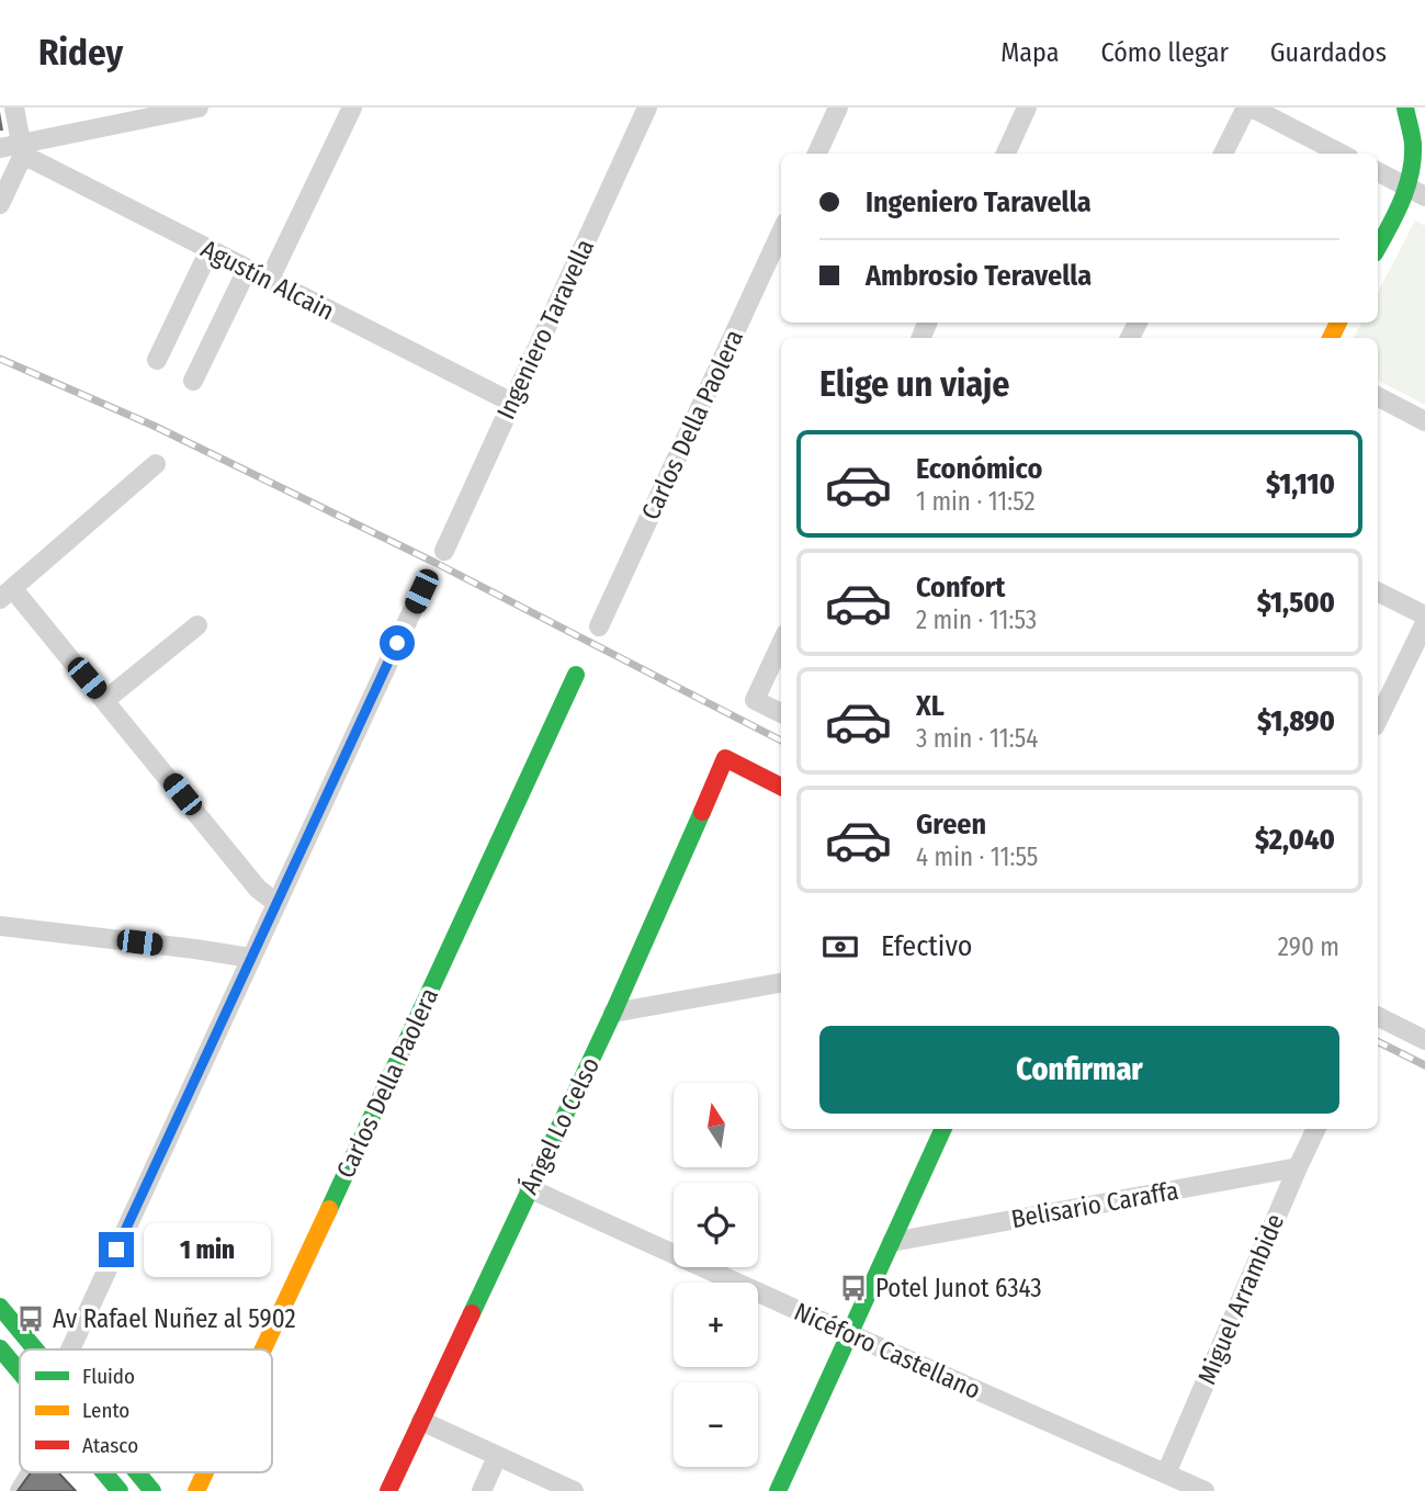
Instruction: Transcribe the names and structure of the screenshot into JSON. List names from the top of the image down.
{
  "streets": {
    "street": [
      "Agustín Alcain",
      "Ingeniero Taravella",
      "Carlos Della Paolera",
      "Ángel Lo Celso",
      "Belisario Caraffa",
      "Miguel Arrambide",
      "Nicéforo Castellano"
    ]
  },
  "crossings": [
    ["Agustín Alcain", "Ingeniero Taravella"],
    ["Ángel Lo Celso", "Nicéforo Castellano"],
    ["Belisario Caraffa", "Miguel Arrambide"],
    ["Miguel Arrambide", "Nicéforo Castellano"]
  ],
  "places": {
    "bus stop": ["Potel Junot 6343", "Av Rafael Nuñez al 5902"]
  },
  "legend": ["Fluido", "Lento", "Atasco"],
  "north": "top",
  "page": {
    "header": "Ridey",
    "nav": ["Mapa", "Cómo llegar", "Guardados"],
    "banner": ["Ingeniero Taravella", "Ambrosio Teravella"],
    "heading": "Elige un viaje",
    "list": [
      {
        "name": "Económico",
        "note": "1 min · 11:52",
        "value": "$1,110"
      },
      {
        "name": "Confort",
        "note": "2 min · 11:53",
        "value": "$1,500"
      },
      {
        "name": "XL",
        "note": "3 min · 11:54",
        "value": "$1,890"
      },
      {
        "name": "Green",
        "note": "4 min · 11:55",
        "value": "$2,040"
      }
    ],
    "pay": ["Efectivo", "290 m"],
    "buttons": "Confirmar",
    "map_buttons": ["+", "−"],
    "bubble": "1 min"
  }
}
